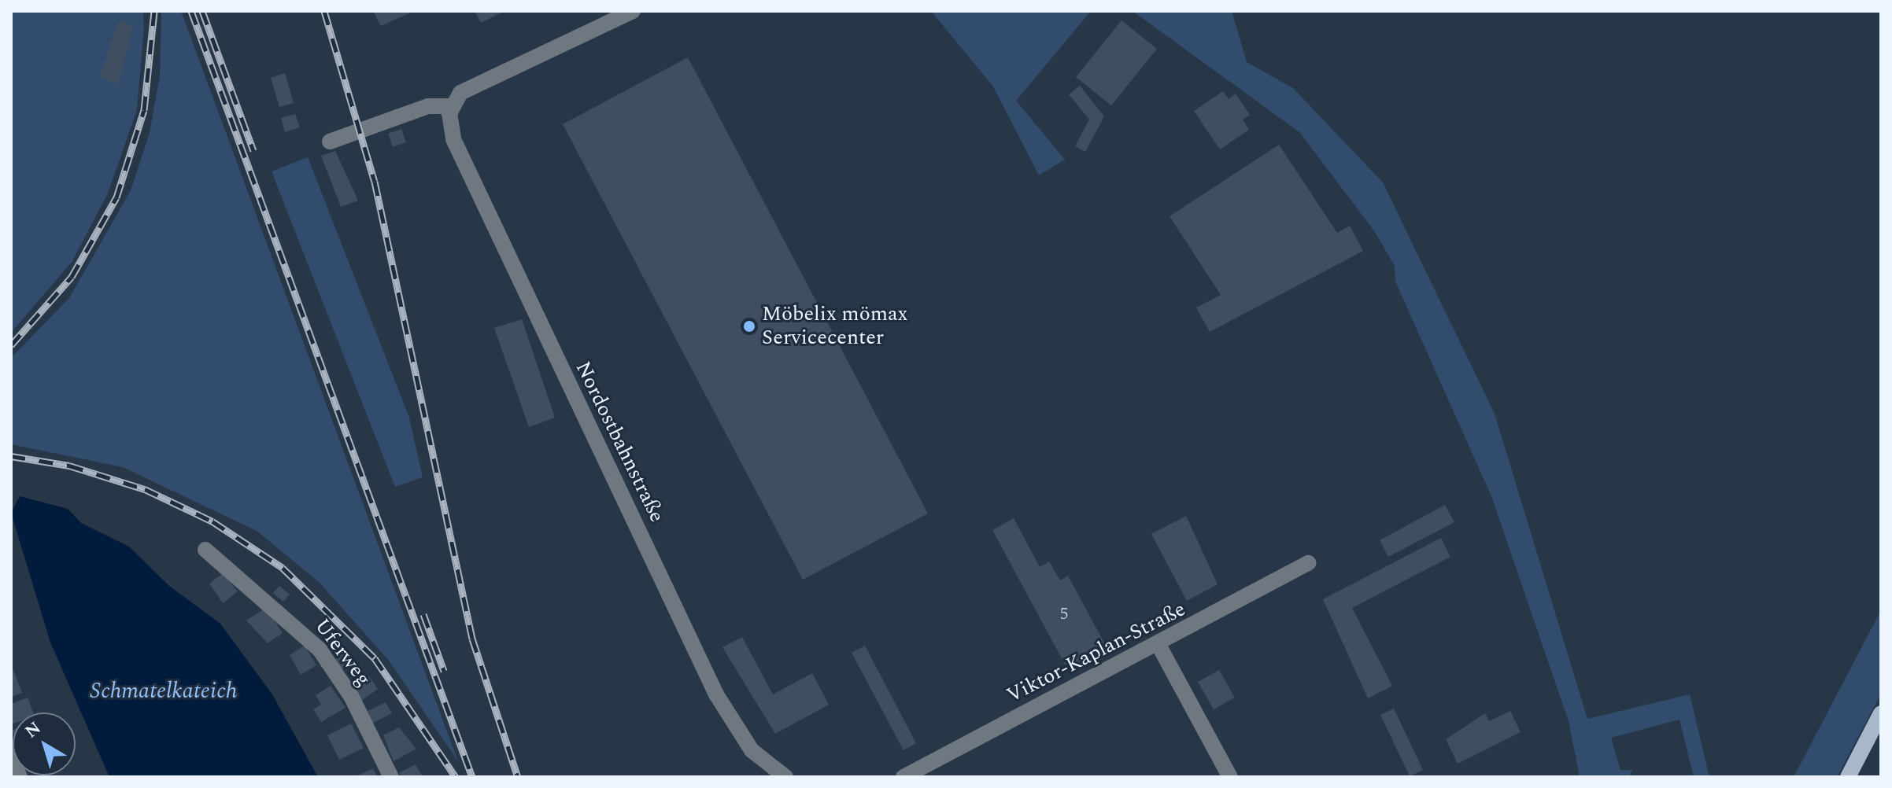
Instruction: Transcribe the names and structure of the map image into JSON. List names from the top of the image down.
{
  "streets": {
    "street": ["Nordostbahnstraße", "Uferweg", "Viktor-Kaplan-Straße"]
  },
  "water": ["Schmatelkateich"],
  "places": ["Möbelix mömax Servicecenter"],
  "house_numbers": ["5"],
  "north": "top left"
}
